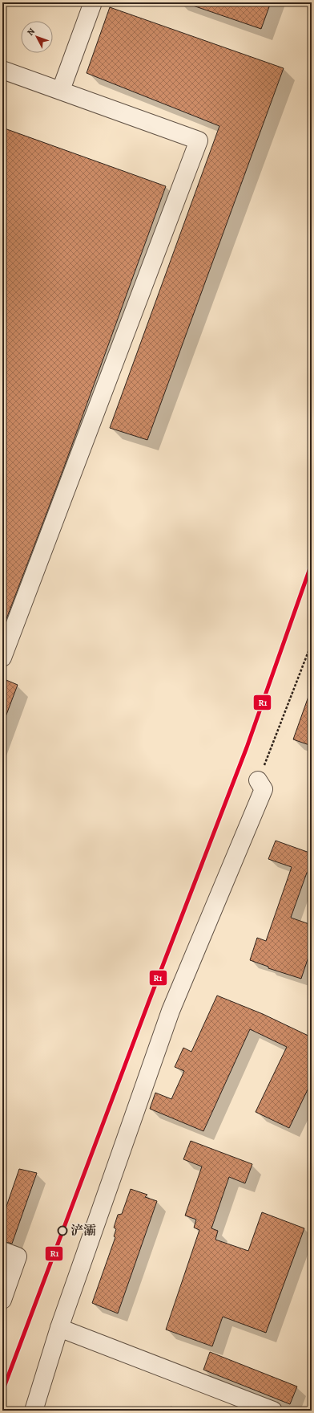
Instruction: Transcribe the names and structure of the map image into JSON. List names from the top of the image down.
{
  "places": ["浐灞"],
  "lines": ["transit line R1"],
  "north": "top left"
}
